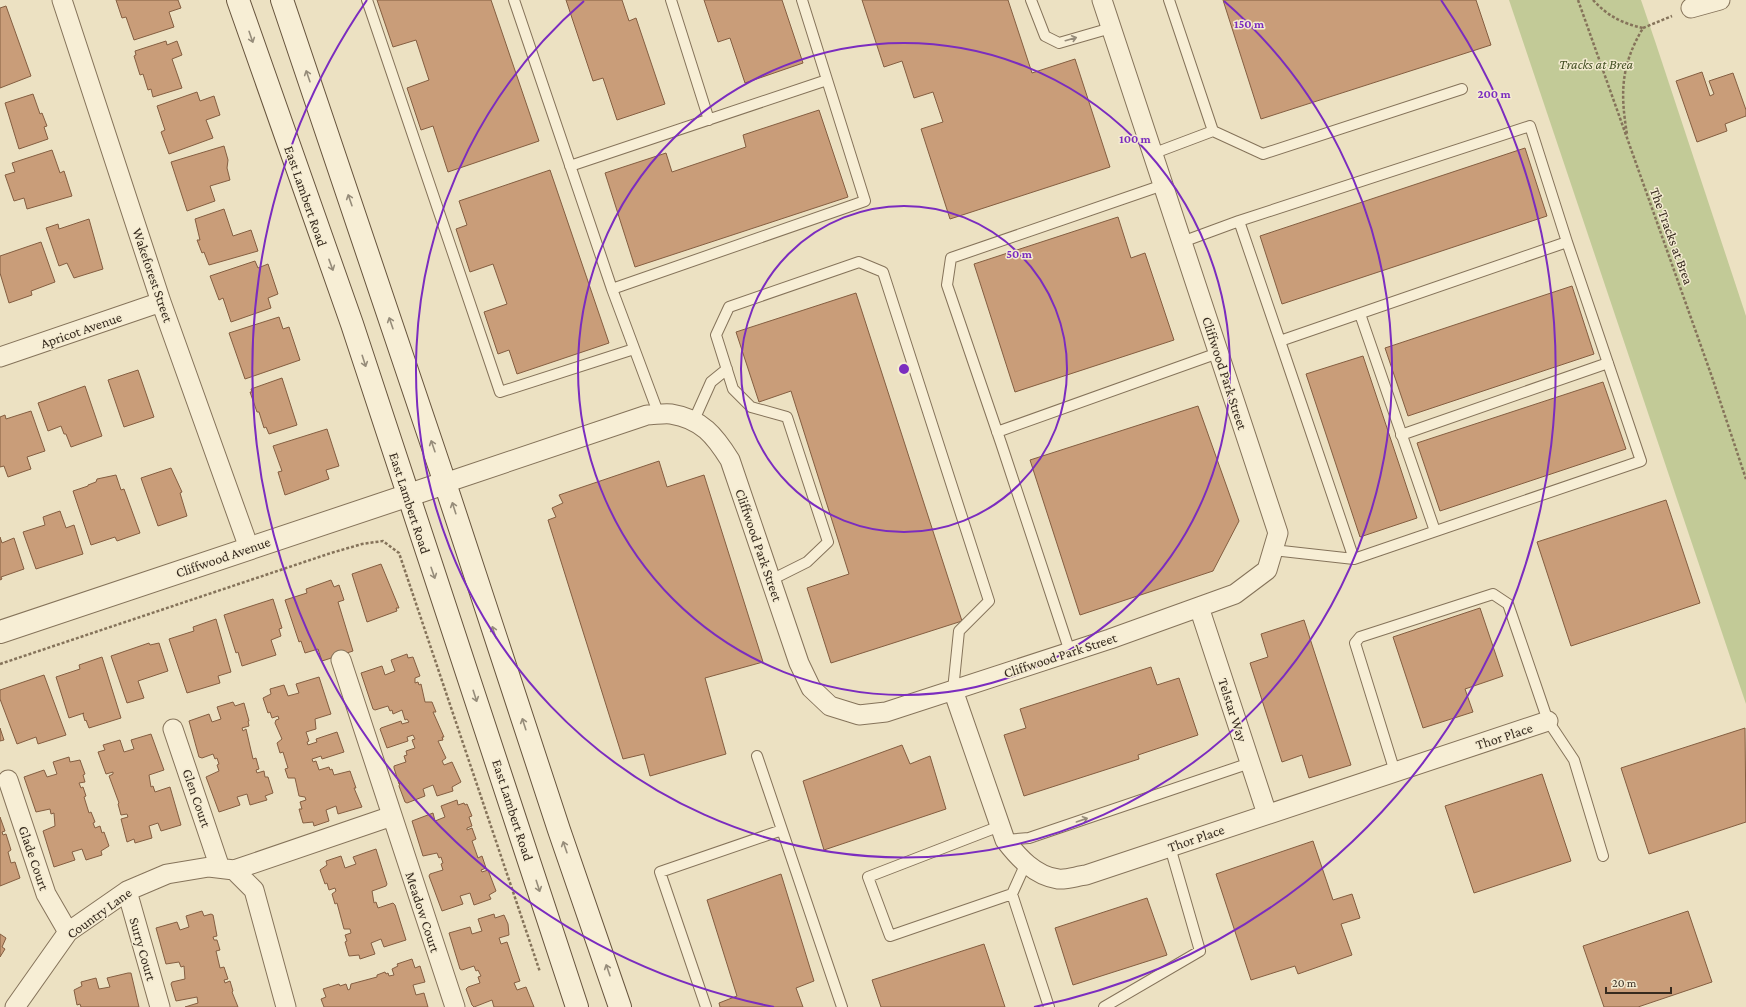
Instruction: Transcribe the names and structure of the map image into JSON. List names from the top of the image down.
{
  "streets": {
    "main road": ["East Lambert Road", "Cliffwood Avenue"],
    "street": [
      "Wakeforest Street",
      "Apricot Avenue",
      "Cliffwood Park Street",
      "Telstar Way",
      "Thor Place",
      "Glen Court",
      "Glade Court",
      "Meadow Court",
      "Country Lane",
      "Surry Court"
    ],
    "path": ["The Tracks at Brea"]
  },
  "crossings": [
    ["East Lambert Road", "Cliffwood Avenue"],
    ["Wakeforest Street", "Apricot Avenue"],
    ["Wakeforest Street", "Cliffwood Avenue"],
    ["Cliffwood Park Street", "Cliffwood Avenue"],
    ["Cliffwood Park Street", "Telstar Way"],
    ["Cliffwood Park Street", "Thor Place"],
    ["Telstar Way", "Thor Place"],
    ["Glen Court", "Country Lane"],
    ["Glade Court", "Country Lane"],
    ["Country Lane", "Surry Court"]
  ],
  "parks": ["Tracks at Brea"],
  "scale_bar": "20 m",
  "rings": [
    "150 m",
    "200 m",
    "100 m",
    "50 m"
  ]
}
